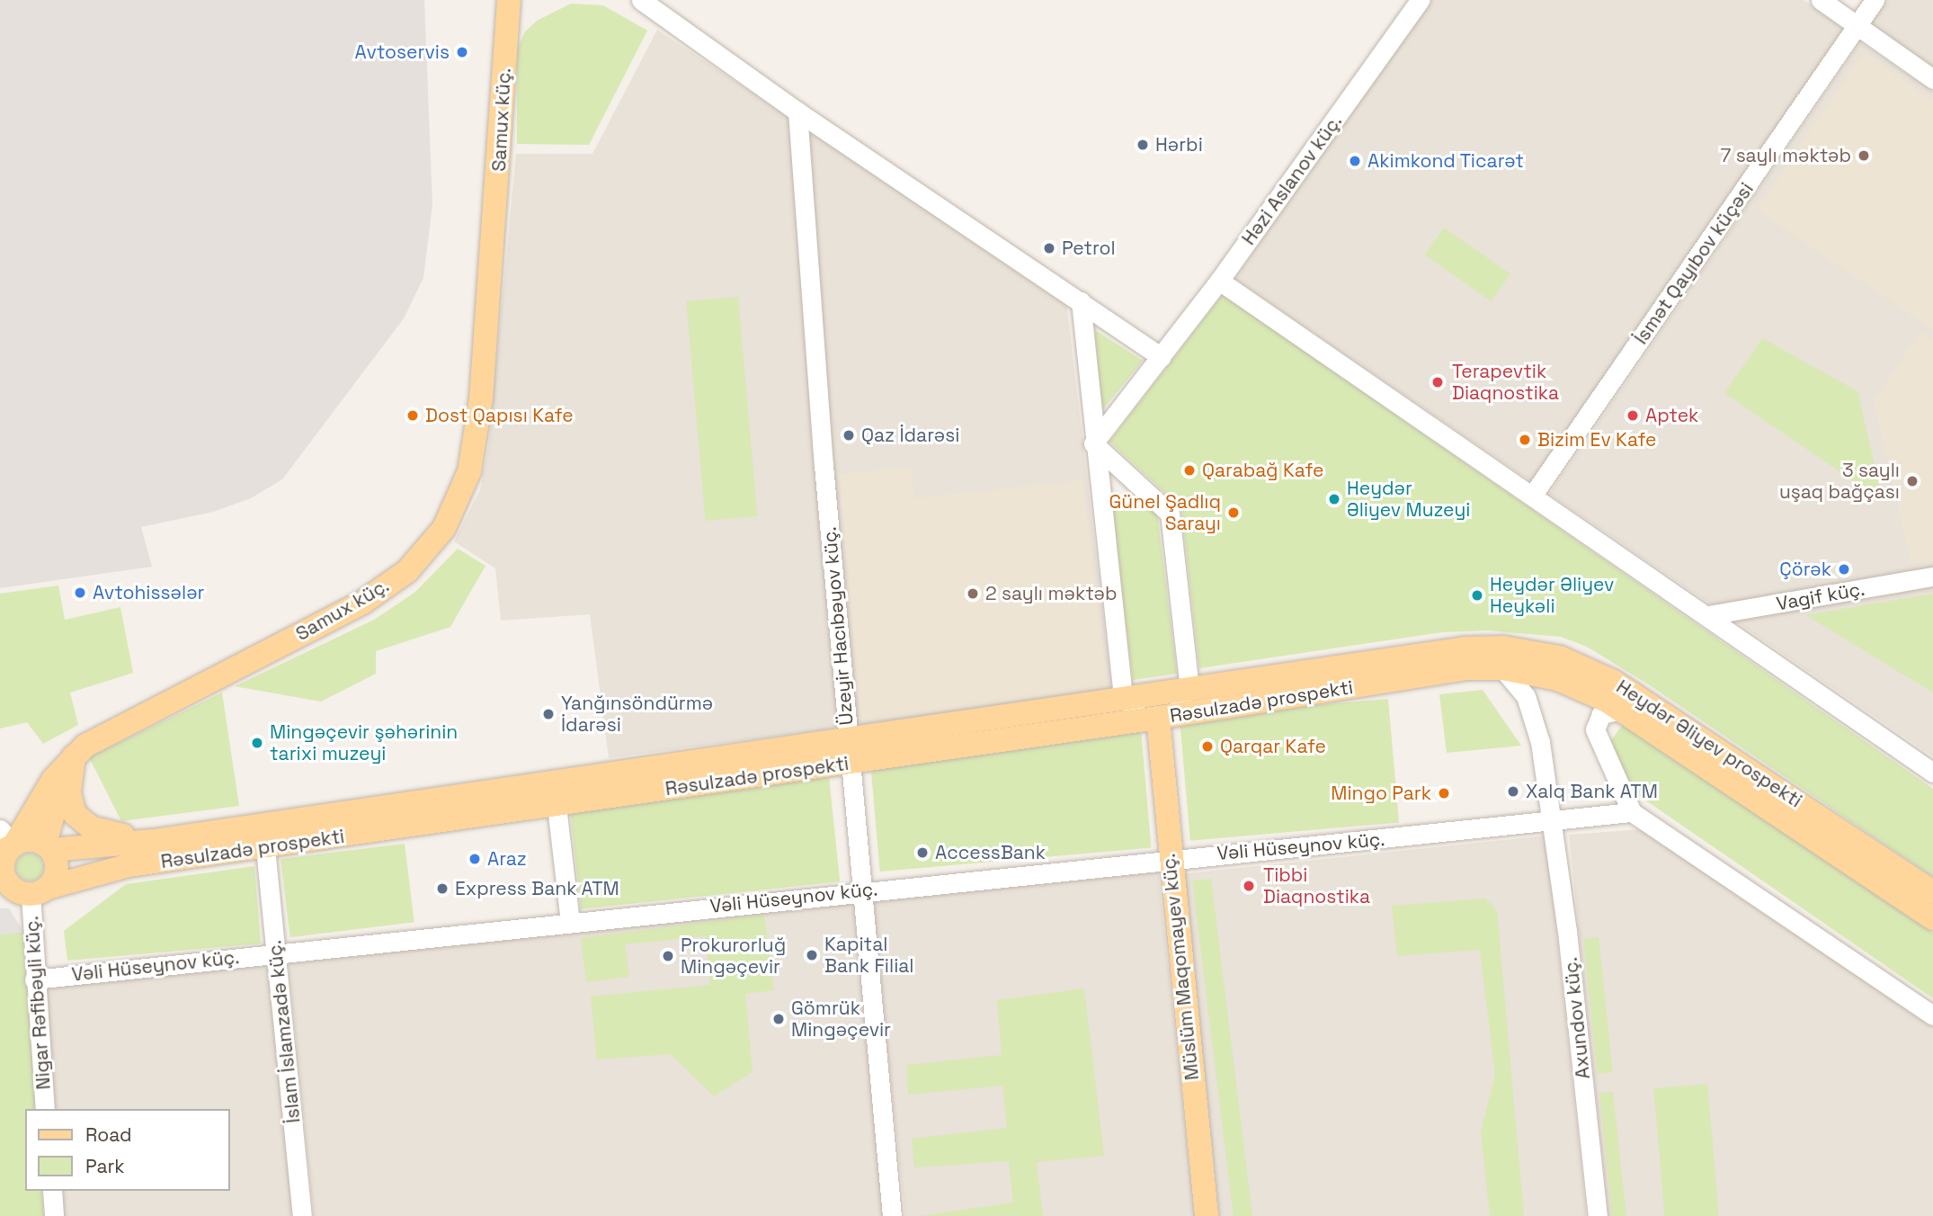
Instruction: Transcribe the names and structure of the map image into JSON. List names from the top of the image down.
{
  "streets": {
    "main road": [
      "Samux küç.",
      "Rəsulzadə prospekti",
      "Heydər Əliyev prospekti",
      "Müslüm Maqomayev küç."
    ],
    "street": [
      "Həzi Aslanov küç.",
      "İsmət Qayıbov küçəsi",
      "Vagif küç.",
      "Üzeyir Hacıbəyov küç.",
      "Vəli Hüseynov küç.",
      "Nigar Rəfibəyli küç.",
      "Axundov küç.",
      "İslam İslamzadə küç."
    ]
  },
  "crossings": [
    ["Samux küç.", "Rəsulzadə prospekti"],
    ["Samux küç.", "Nigar Rəfibəyli küç."],
    ["Üzeyir Hacıbəyov küç.", "Rəsulzadə prospekti"],
    ["Üzeyir Hacıbəyov küç.", "Vəli Hüseynov küç."],
    ["Rəsulzadə prospekti", "Heydər Əliyev prospekti"],
    ["Rəsulzadə prospekti", "Müslüm Maqomayev küç."],
    ["Rəsulzadə prospekti", "Nigar Rəfibəyli küç."],
    ["Rəsulzadə prospekti", "İslam İslamzadə küç."],
    ["Heydər Əliyev prospekti", "Axundov küç."],
    ["Vəli Hüseynov küç.", "Müslüm Maqomayev küç."],
    ["Vəli Hüseynov küç.", "Nigar Rəfibəyli küç."],
    ["Vəli Hüseynov küç.", "Axundov küç."],
    ["Vəli Hüseynov küç.", "İslam İslamzadə küç."]
  ],
  "places": [
    "Avtoservis",
    "Hərbi",
    "7 saylı məktəb",
    "Akimkond Ticarət",
    "Petrol",
    "Terapevtik Diaqnostika",
    "Dost Qapısı Kafe",
    "Aptek",
    "Qaz İdarəsi",
    "Bizim Ev Kafe",
    "Qarabağ Kafe",
    "3 saylı uşaq bağçası",
    "Heydər Əliyev Muzeyi",
    "Günel Şadlıq Sarayı",
    "Çörək",
    "Avtohissələr",
    "2 saylı məktəb",
    "Heydər Əliyev Heykəli",
    "Yanğınsöndürmə İdarəsi",
    "Mingəçevir şəhərinin tarixi muzeyi",
    "Qarqar Kafe",
    "Xalq Bank ATM",
    "Mingo Park",
    "AccessBank",
    "Araz",
    "Tibbi Diaqnostika",
    "Express Bank ATM",
    "Kapital Bank Filial",
    "Prokurorluğ Mingəçevir",
    "Gömrük Mingəçevir"
  ],
  "legend": ["Road", "Park"]
}
